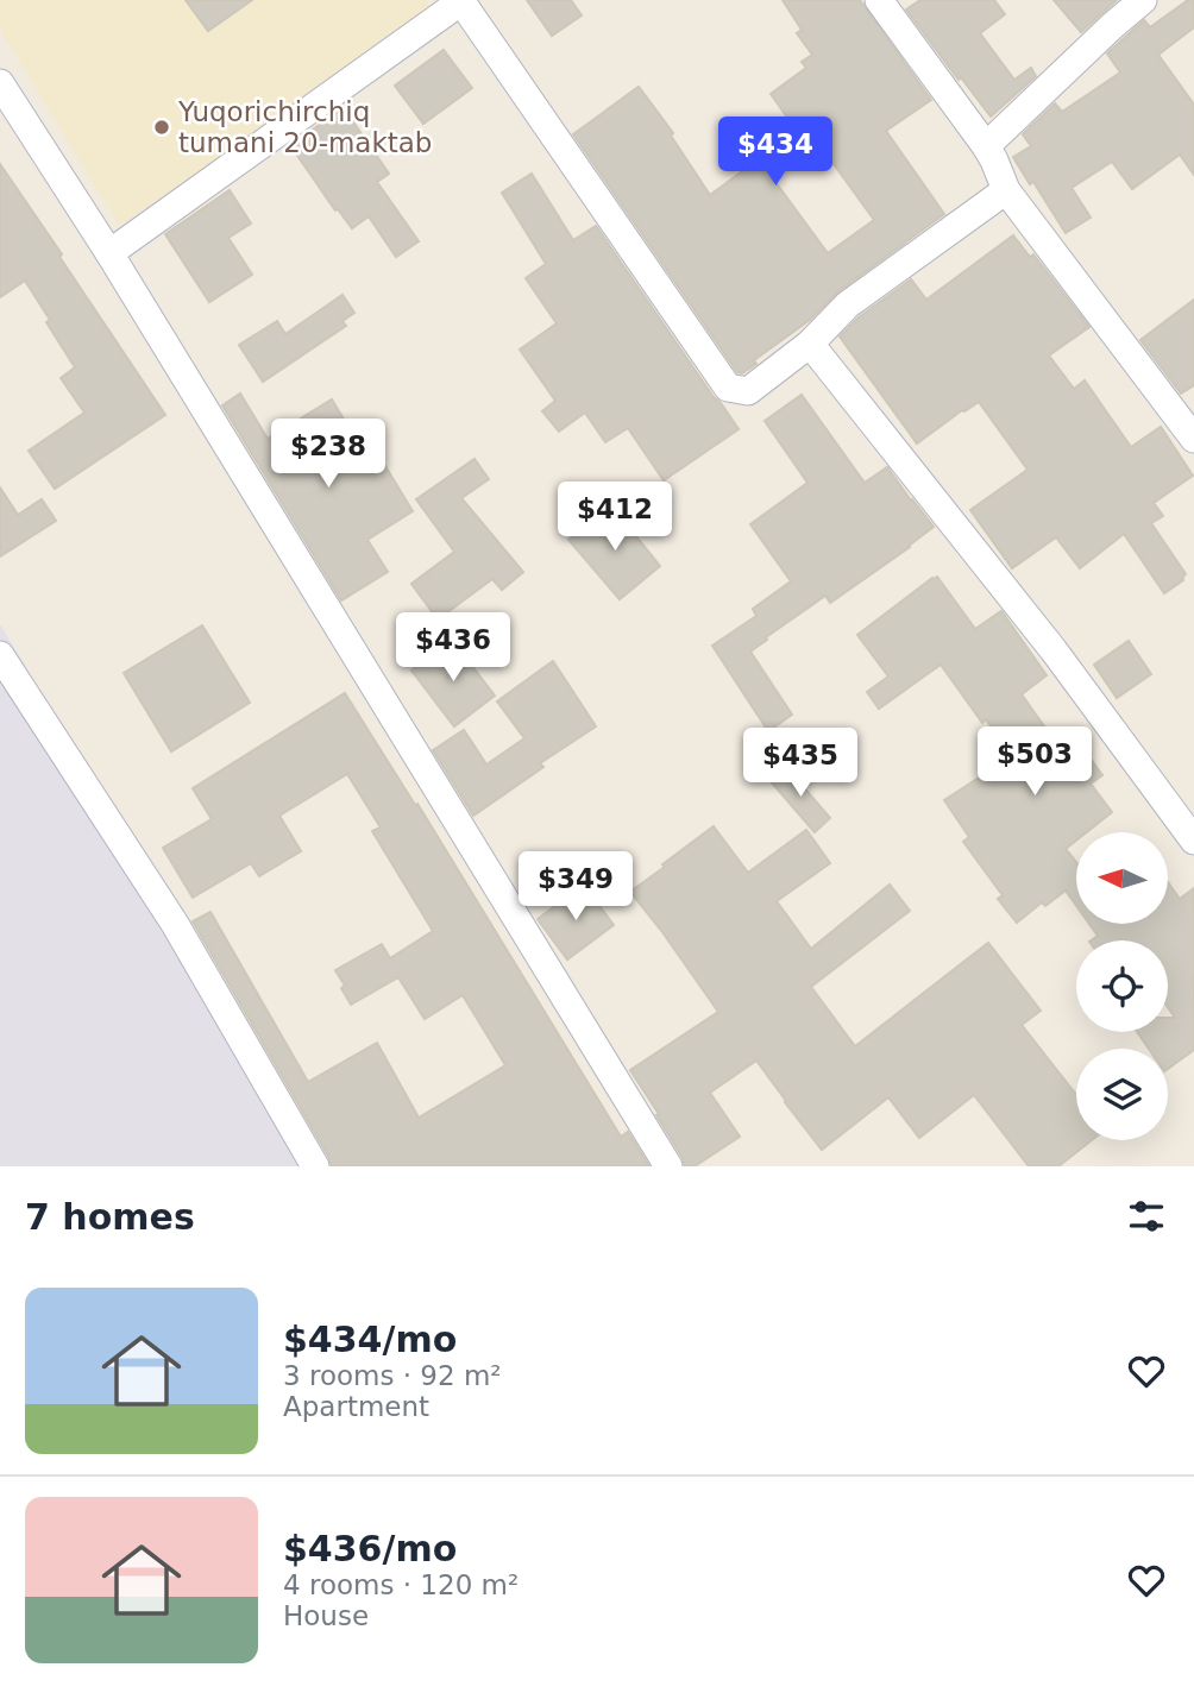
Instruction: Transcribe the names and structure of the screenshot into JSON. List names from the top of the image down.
{
  "places": ["Yuqorichirchiq tumani 20-maktab"],
  "north": "left",
  "page": {
    "price": [
      "$434",
      "$238",
      "$412",
      "$436",
      "$503",
      "$435",
      "$349"
    ],
    "heading": "7 homes",
    "list": [
      {
        "name": "$434/mo",
        "note": "3 rooms · 92 m² · Apartment"
      },
      {
        "name": "$436/mo",
        "note": "4 rooms · 120 m² · House"
      }
    ]
  }
}
